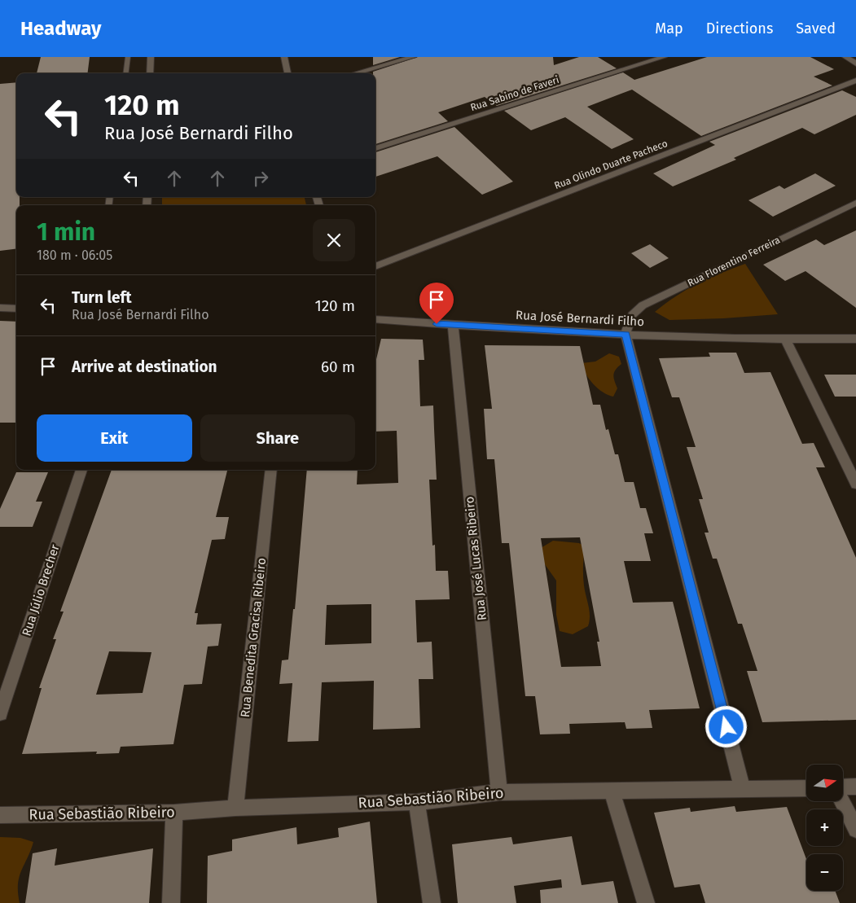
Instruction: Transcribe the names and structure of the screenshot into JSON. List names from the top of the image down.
{
  "streets": {
    "street": [
      "Rua Sabino de Faveri",
      "Rua Olindo Duarte Pacheco",
      "Rua Florentino Ferreira",
      "Rua José Bernardi Filho",
      "Rua José Lucas Ribeiro",
      "Rua Júlio Brecher",
      "Rua Benedita Gracisa Ribeiro",
      "Rua Sebastião Ribeiro"
    ]
  },
  "crossings": [
    ["Rua Florentino Ferreira", "Rua José Bernardi Filho"],
    ["Rua José Bernardi Filho", "Rua José Lucas Ribeiro"],
    ["Rua José Lucas Ribeiro", "Rua Sebastião Ribeiro"],
    ["Rua Benedita Gracisa Ribeiro", "Rua Sebastião Ribeiro"]
  ],
  "north": "right",
  "page": {
    "header": "Headway",
    "nav": ["Map", "Directions", "Saved"],
    "turn": ["120 m", "Rua José Bernardi Filho"],
    "heading": ["1 min", "180 m · 06:05"],
    "list": [
      {
        "name": "Turn left",
        "note": "Rua José Bernardi Filho",
        "value": "120 m"
      },
      {
        "name": "Arrive at destination",
        "value": "60 m"
      }
    ],
    "buttons": ["Exit", "Share"],
    "map_buttons": ["+", "−"]
  }
}
